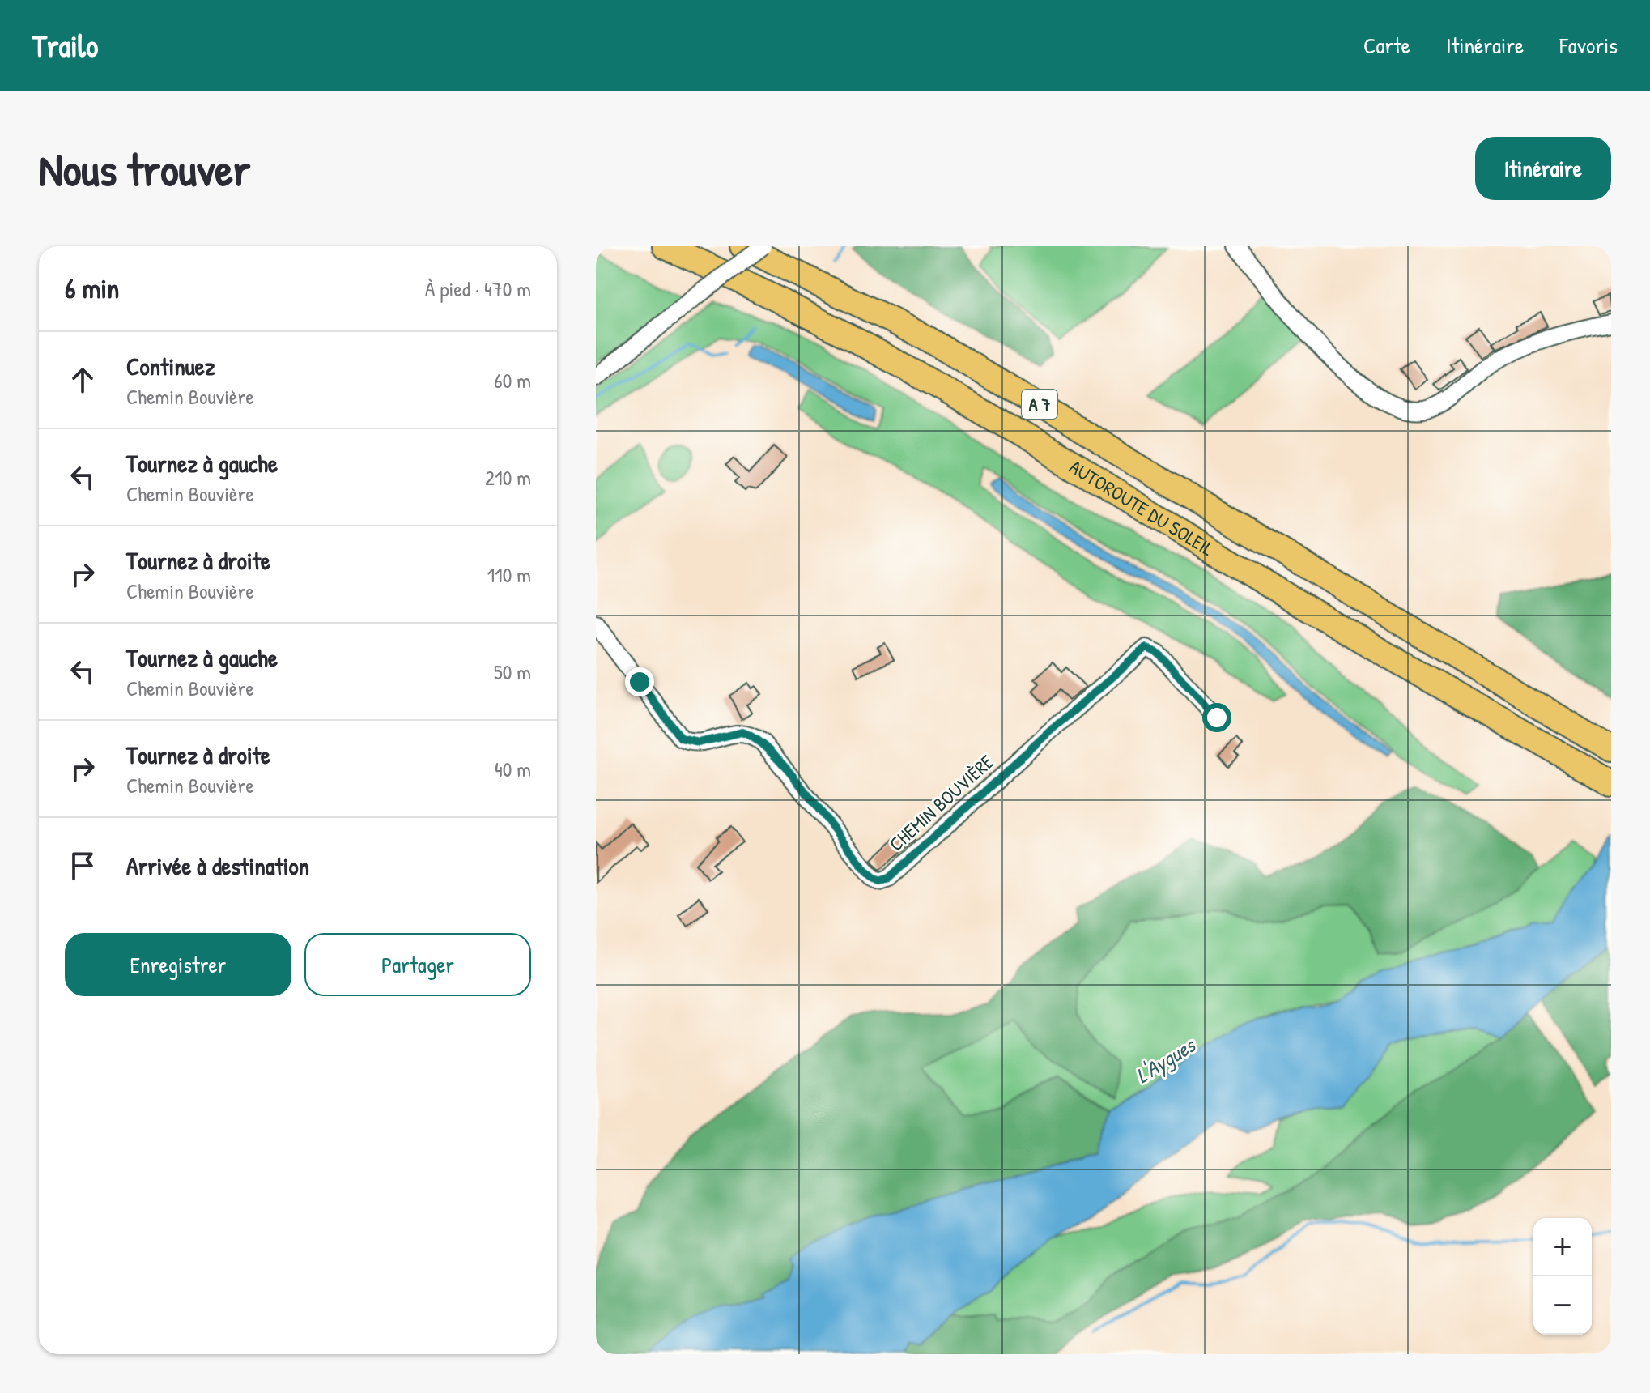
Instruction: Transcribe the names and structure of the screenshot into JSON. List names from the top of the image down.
{
  "streets": {
    "highway": ["A 7", "AUTOROUTE DU SOLEIL"],
    "street": ["CHEMIN BOUVIÈRE"]
  },
  "water": ["L'Aygues"],
  "page": {
    "header": "Trailo",
    "nav": ["Carte", "Itinéraire", "Favoris"],
    "buttons": [
      "Itinéraire",
      ["Enregistrer", "Partager"]
    ],
    "title": "Nous trouver",
    "heading": ["6 min", "À pied · 470 m"],
    "list": [
      ["Continuez", "Chemin Bouvière", "60 m"],
      ["Tournez à gauche", "Chemin Bouvière", "210 m"],
      ["Tournez à droite", "Chemin Bouvière", "110 m"],
      ["Tournez à gauche", "Chemin Bouvière", "50 m"],
      ["Tournez à droite", "Chemin Bouvière", "40 m"],
      "Arrivée à destination"
    ],
    "map_buttons": ["+", "−"]
  }
}
